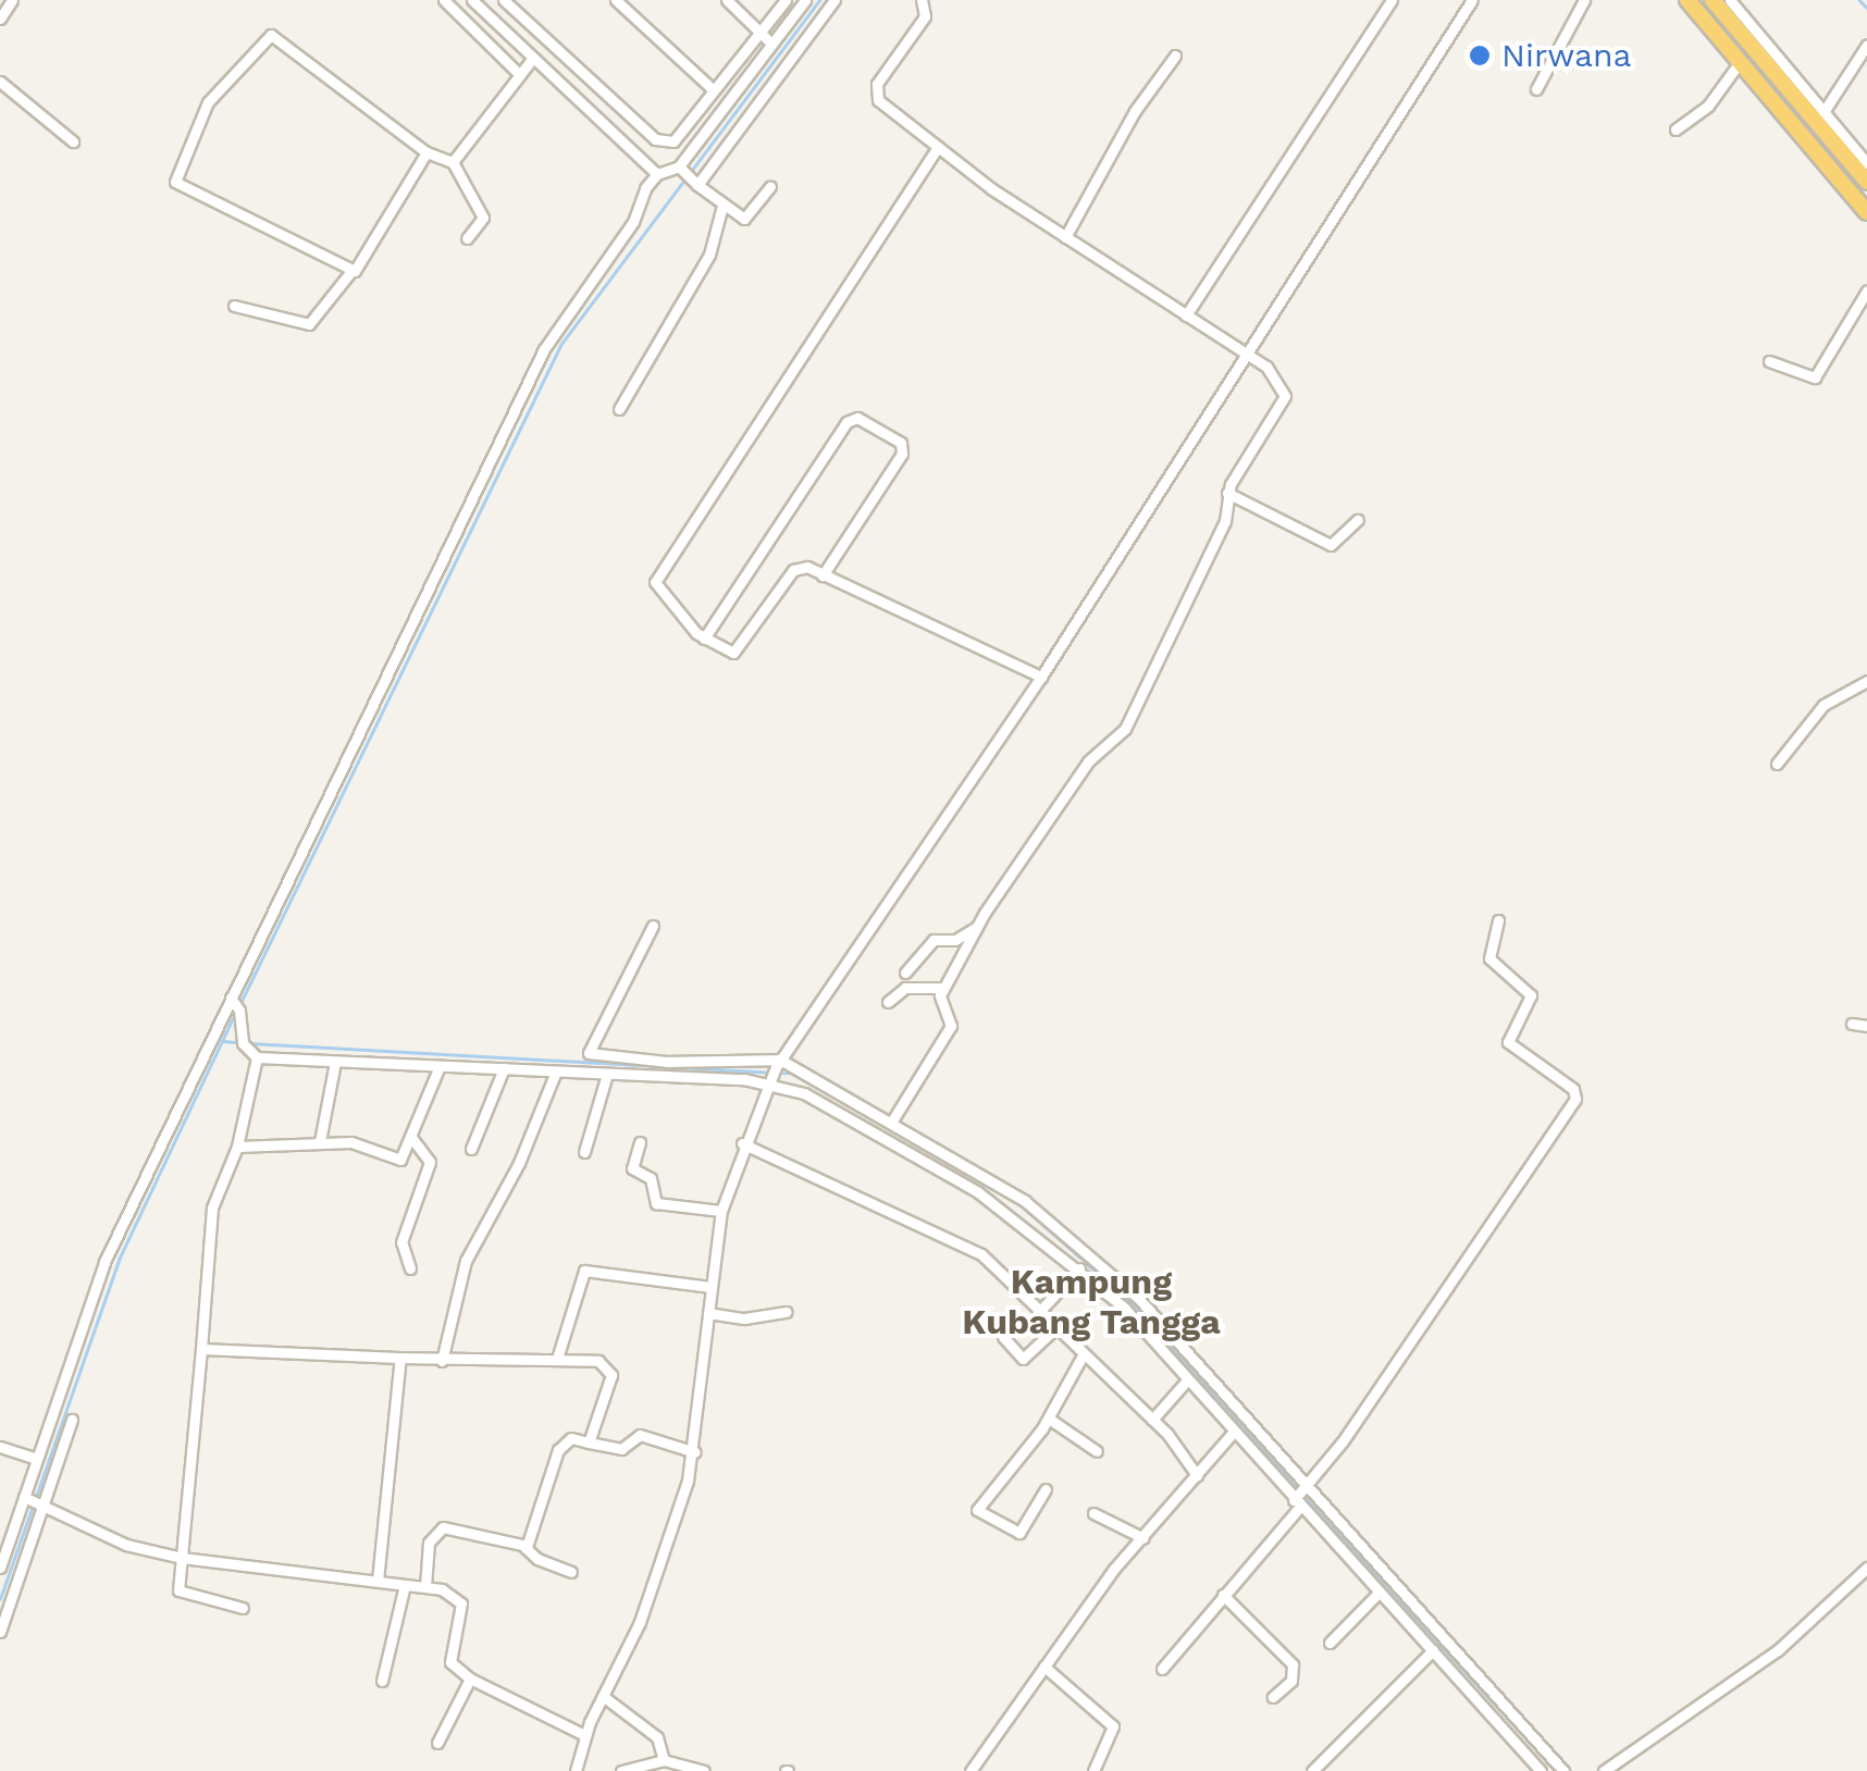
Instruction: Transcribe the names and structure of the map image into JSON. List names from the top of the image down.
{
  "districts": ["Kampung Kubang Tangga"],
  "places": ["Nirwana"]
}
